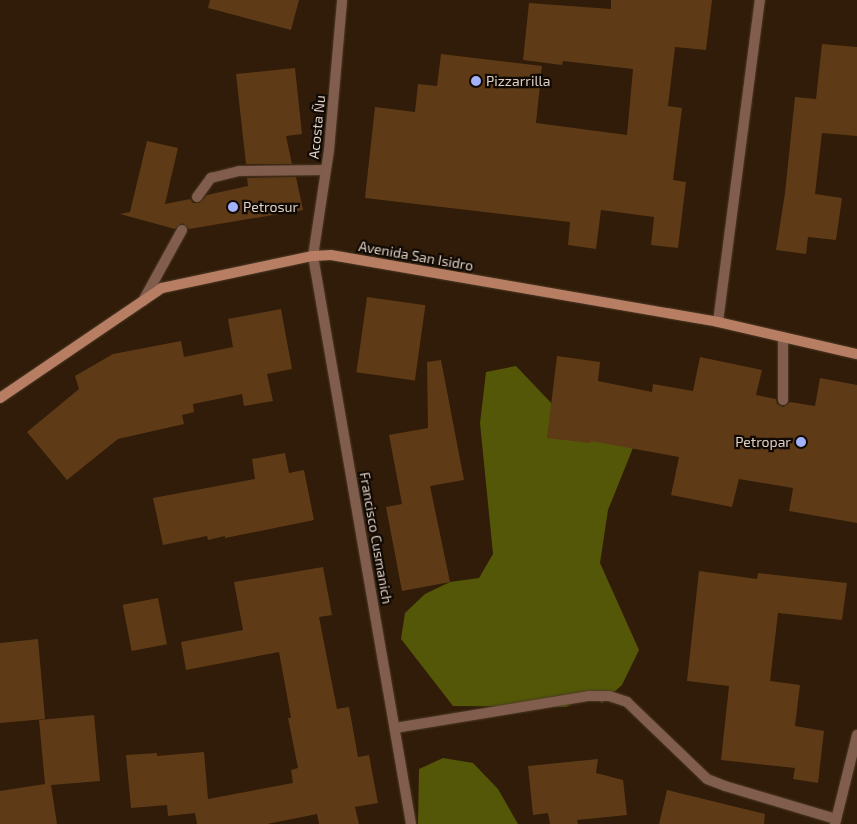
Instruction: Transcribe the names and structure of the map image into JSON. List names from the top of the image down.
{
  "streets": {
    "main road": ["Avenida San Isidro"],
    "street": ["Acosta Ñu", "Francisco Cusmanich"]
  },
  "crossings": [
    ["Acosta Ñu", "Avenida San Isidro"],
    ["Acosta Ñu", "Francisco Cusmanich"],
    ["Avenida San Isidro", "Francisco Cusmanich"]
  ],
  "places": ["Pizzarrilla", "Petrosur", "Petropar"]
}
